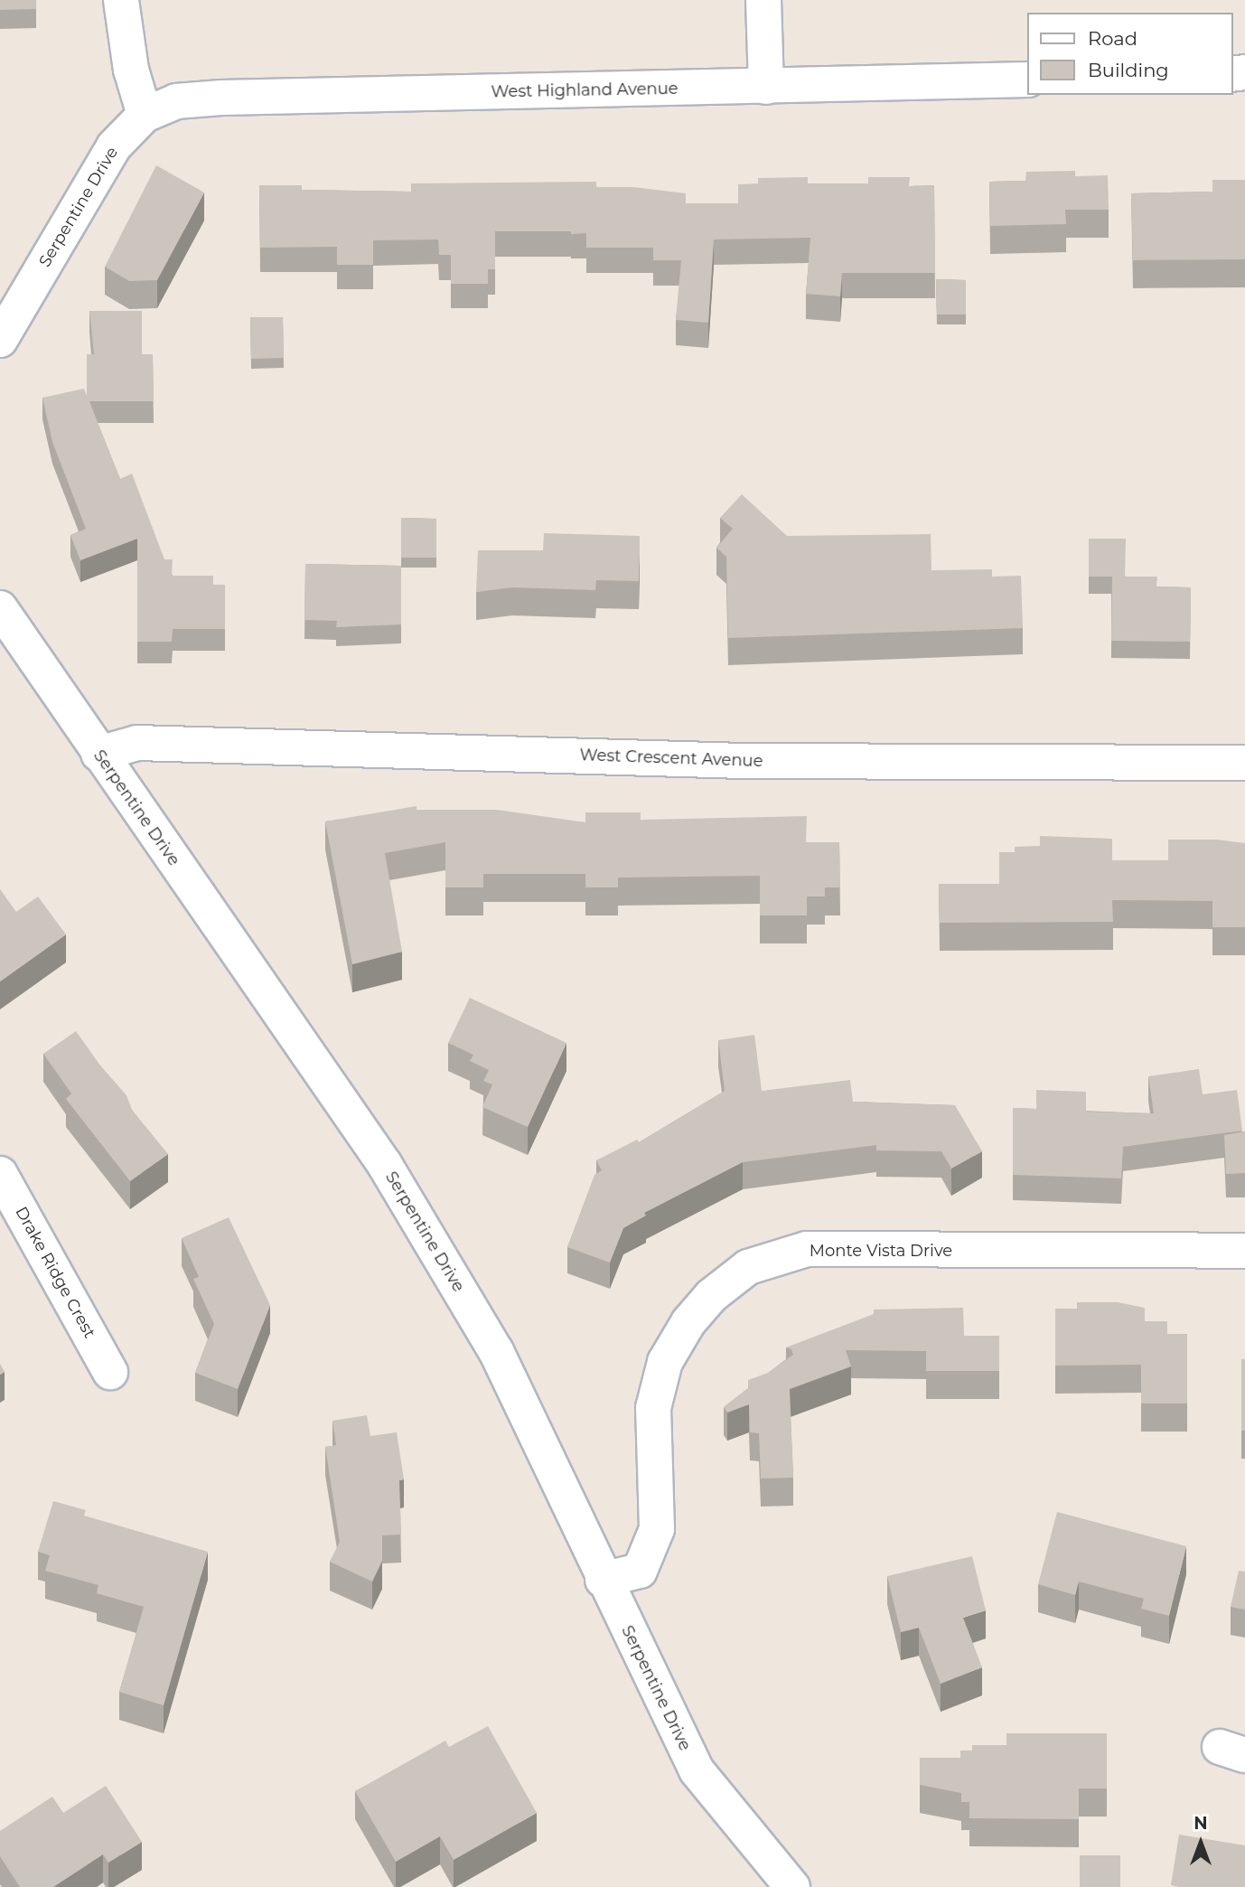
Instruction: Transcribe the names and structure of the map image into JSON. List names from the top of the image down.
{
  "streets": {
    "street": [
      "West Highland Avenue",
      "Serpentine Drive",
      "West Crescent Avenue",
      "Monte Vista Drive",
      "Drake Ridge Crest"
    ]
  },
  "crossings": [
    ["West Highland Avenue", "Serpentine Drive"],
    ["Serpentine Drive", "West Crescent Avenue"],
    ["Serpentine Drive", "Monte Vista Drive"]
  ],
  "legend": ["Road", "Building"],
  "north": "top"
}
